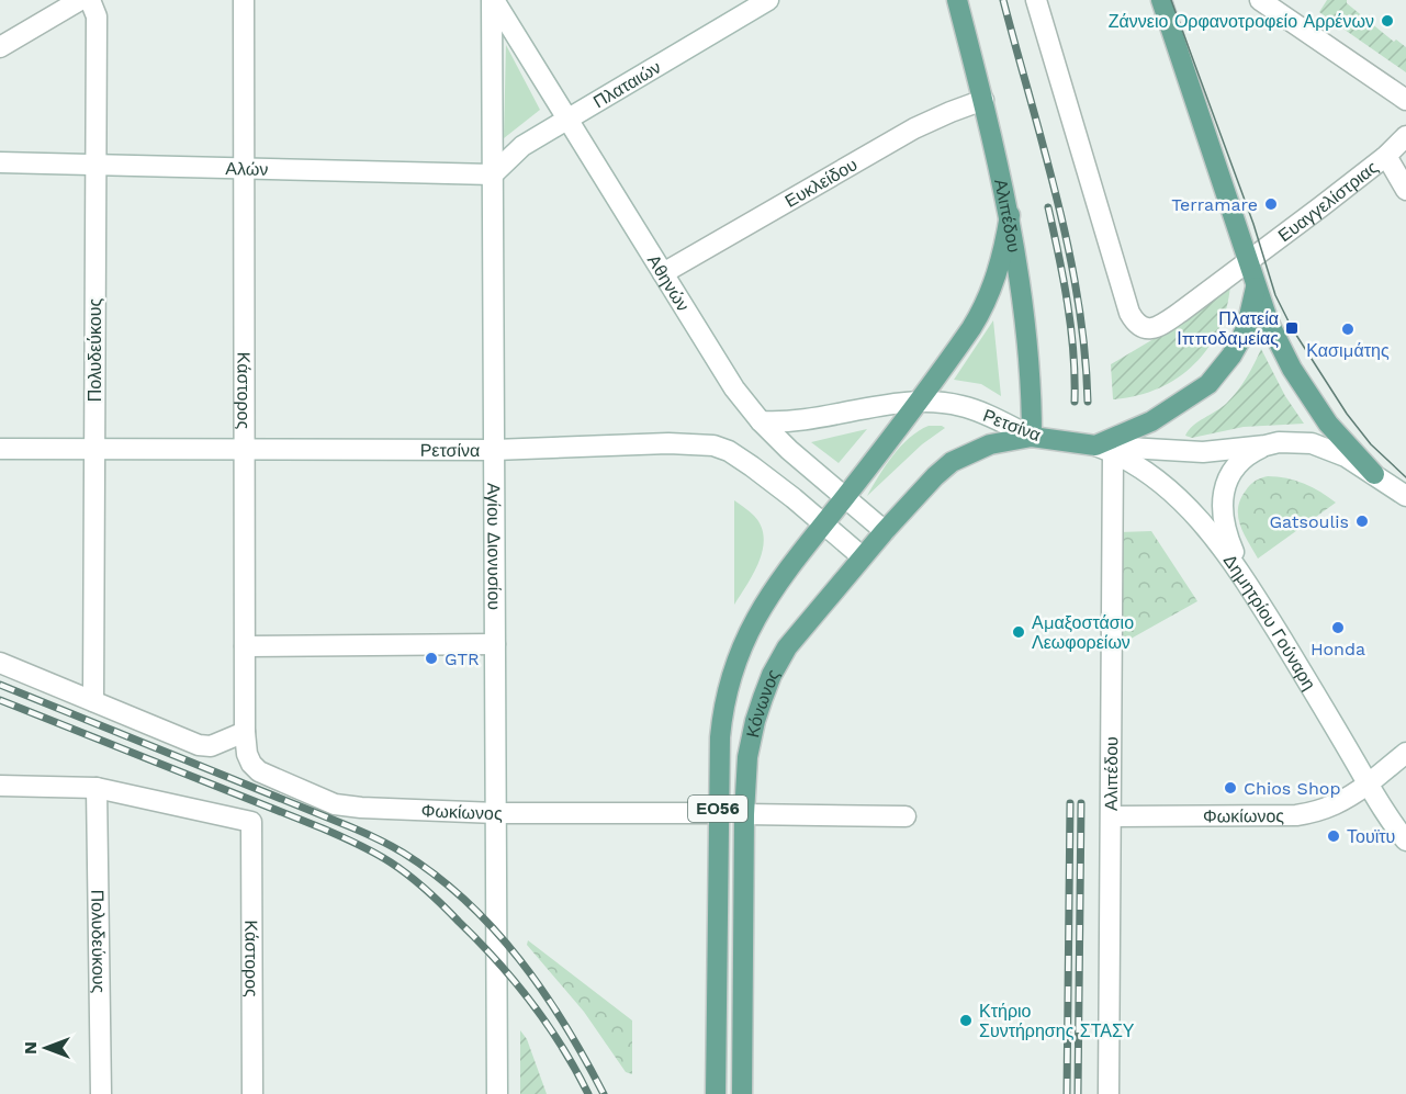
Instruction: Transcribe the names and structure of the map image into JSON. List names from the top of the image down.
{
  "streets": {
    "main road": [
      "Αλιπέδου",
      "Ρετσίνα",
      "Κόνωνος",
      "ΕΟ56"
    ],
    "street": [
      "Πλαταιών",
      "Αλών",
      "Ευκλείδου",
      "Ευαγγελίστριας",
      "Αθηνών",
      "Πολυδεύκους",
      "Κάστορος",
      "Αγίου Διονυσίου",
      "Δημητρίου Γούναρη",
      "Φωκίωνος"
    ]
  },
  "crossings": [
    ["Πλαταιών", "Αλών"],
    ["Πλαταιών", "Αθηνών"],
    ["Πλαταιών", "Αγίου Διονυσίου"],
    ["Αλών", "Πολυδεύκους"],
    ["Αλών", "Κάστορος"],
    ["Αλών", "Αγίου Διονυσίου"],
    ["Ευκλείδου", "Αλιπέδου"],
    ["Ευκλείδου", "Αθηνών"],
    ["Αλιπέδου", "Ρετσίνα"],
    ["Αλιπέδου", "Δημητρίου Γούναρη"],
    ["Αλιπέδου", "Κόνωνος"],
    ["Αλιπέδου", "Φωκίωνος"],
    ["Αθηνών", "Ρετσίνα"],
    ["Αθηνών", "Αγίου Διονυσίου"],
    ["Αθηνών", "Κόνωνος"],
    ["Πολυδεύκους", "Κάστορος"],
    ["Πολυδεύκους", "Ρετσίνα"],
    ["Κάστορος", "Ρετσίνα"],
    ["Κάστορος", "Φωκίωνος"],
    ["Ρετσίνα", "Αγίου Διονυσίου"],
    ["Ρετσίνα", "Δημητρίου Γούναρη"],
    ["Ρετσίνα", "Κόνωνος"],
    ["Αγίου Διονυσίου", "Φωκίωνος"],
    ["Δημητρίου Γούναρη", "Φωκίωνος"],
    ["Κόνωνος", "Φωκίωνος"]
  ],
  "places": {
    "other": [
      "Ζάννειο Ορφανοτροφείο Αρρένων",
      "Terramare",
      "Κασιμάτης",
      "Gatsoulis",
      "Honda",
      "Αμαξοστάσιο Λεωφορείων",
      "GTR",
      "Chios Shop",
      "Τουϊτυ",
      "Κτήριο Συντήρησης ΣΤΑΣΥ"
    ],
    "transit": ["Πλατεία Ιπποδαμείας"]
  },
  "north": "left"
}
